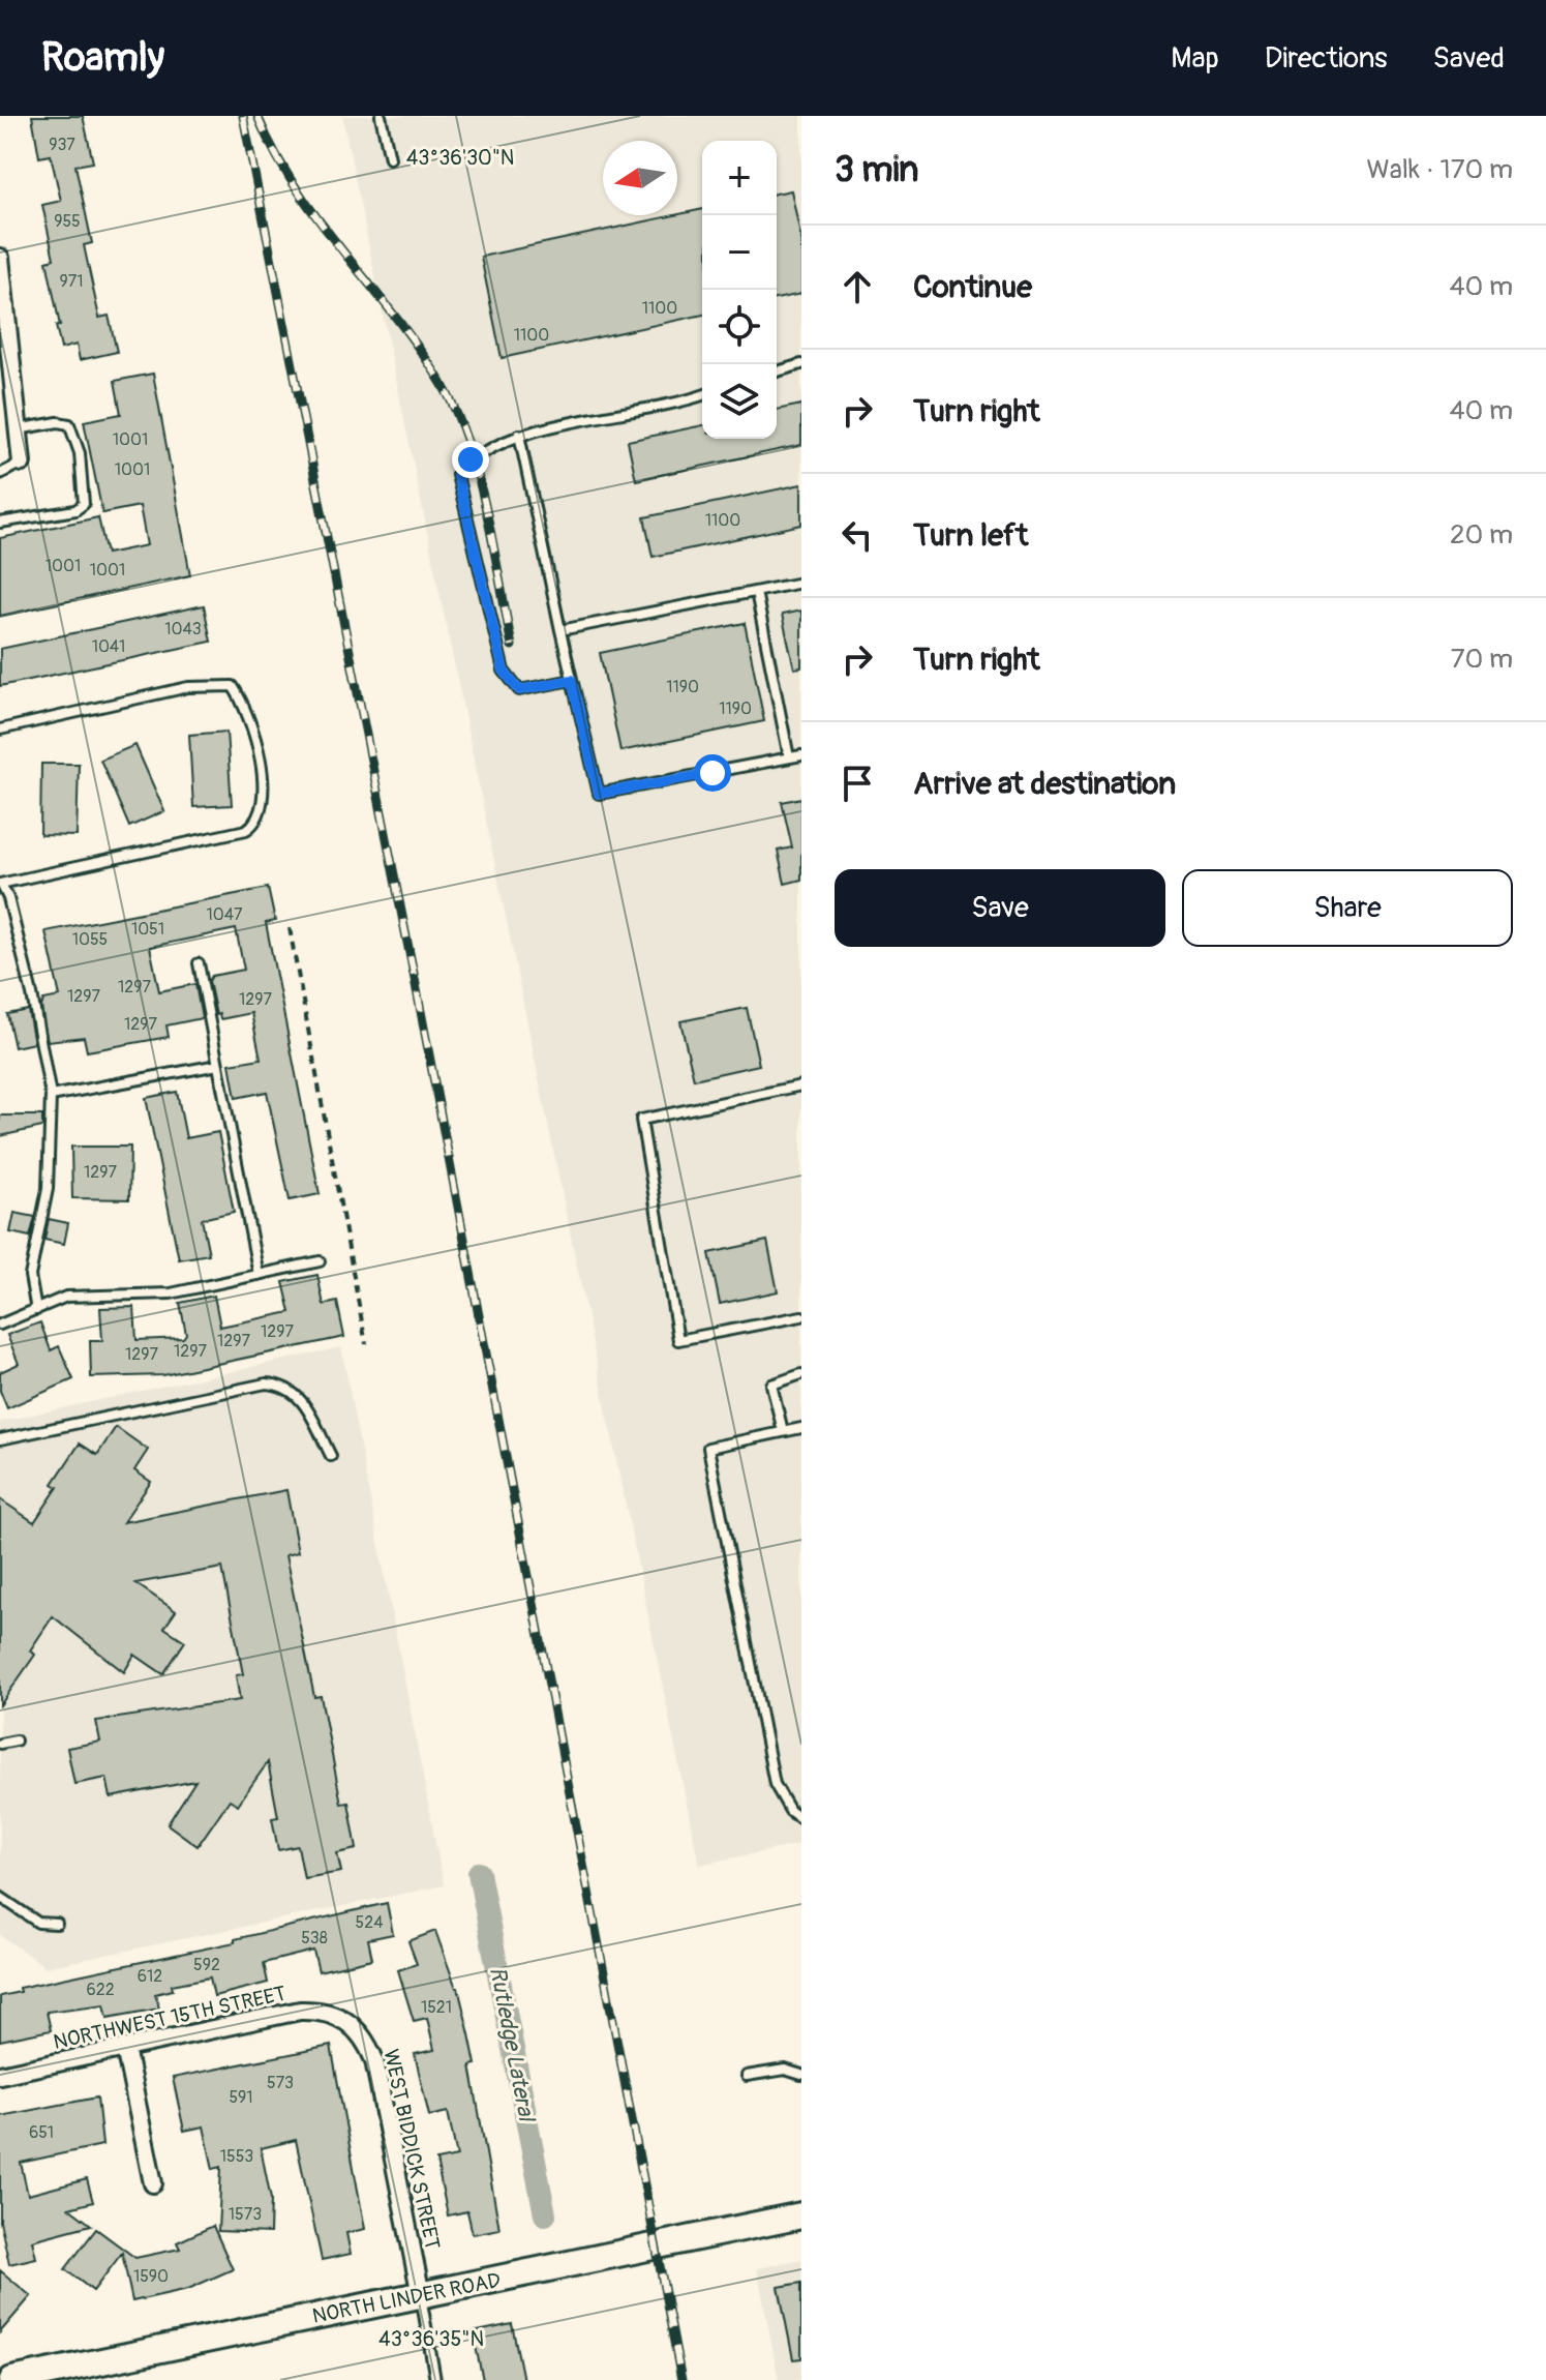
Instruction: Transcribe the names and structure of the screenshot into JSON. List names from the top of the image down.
{
  "streets": {
    "main road": ["NORTH LINDER ROAD"],
    "street": ["NORTHWEST 15TH STREET", "WEST BIDDICK STREET"]
  },
  "crossings": [
    ["NORTHWEST 15TH STREET", "WEST BIDDICK STREET"],
    ["WEST BIDDICK STREET", "NORTH LINDER ROAD"]
  ],
  "water": ["Rutledge Lateral"],
  "house_numbers": [
    "937",
    "955",
    "971",
    "1100",
    "1100",
    "1001",
    "1001",
    "1100",
    "1001",
    "1001",
    "1043",
    "1041",
    "1190",
    "1190",
    "1047",
    "1051",
    "1055",
    "1297",
    "1297",
    "1297",
    "1297",
    "1297",
    "1297",
    "1297",
    "1297",
    "1297",
    "524",
    "538",
    "592",
    "612",
    "622",
    "1521",
    "573",
    "591",
    "651",
    "1553",
    "1573",
    "1590"
  ],
  "north": "left",
  "page": {
    "header": "Roamly",
    "nav": ["Map", "Directions", "Saved"],
    "heading": ["3 min", "Walk · 170 m"],
    "map_buttons": ["+", "−"],
    "list": [
      ["Continue", "40 m"],
      ["Turn right", "40 m"],
      ["Turn left", "20 m"],
      ["Turn right", "70 m"],
      "Arrive at destination"
    ],
    "buttons": ["Save", "Share"]
  },
  "coordinates": ["43°36'30\"N", "43°36'35\"N"]
}
